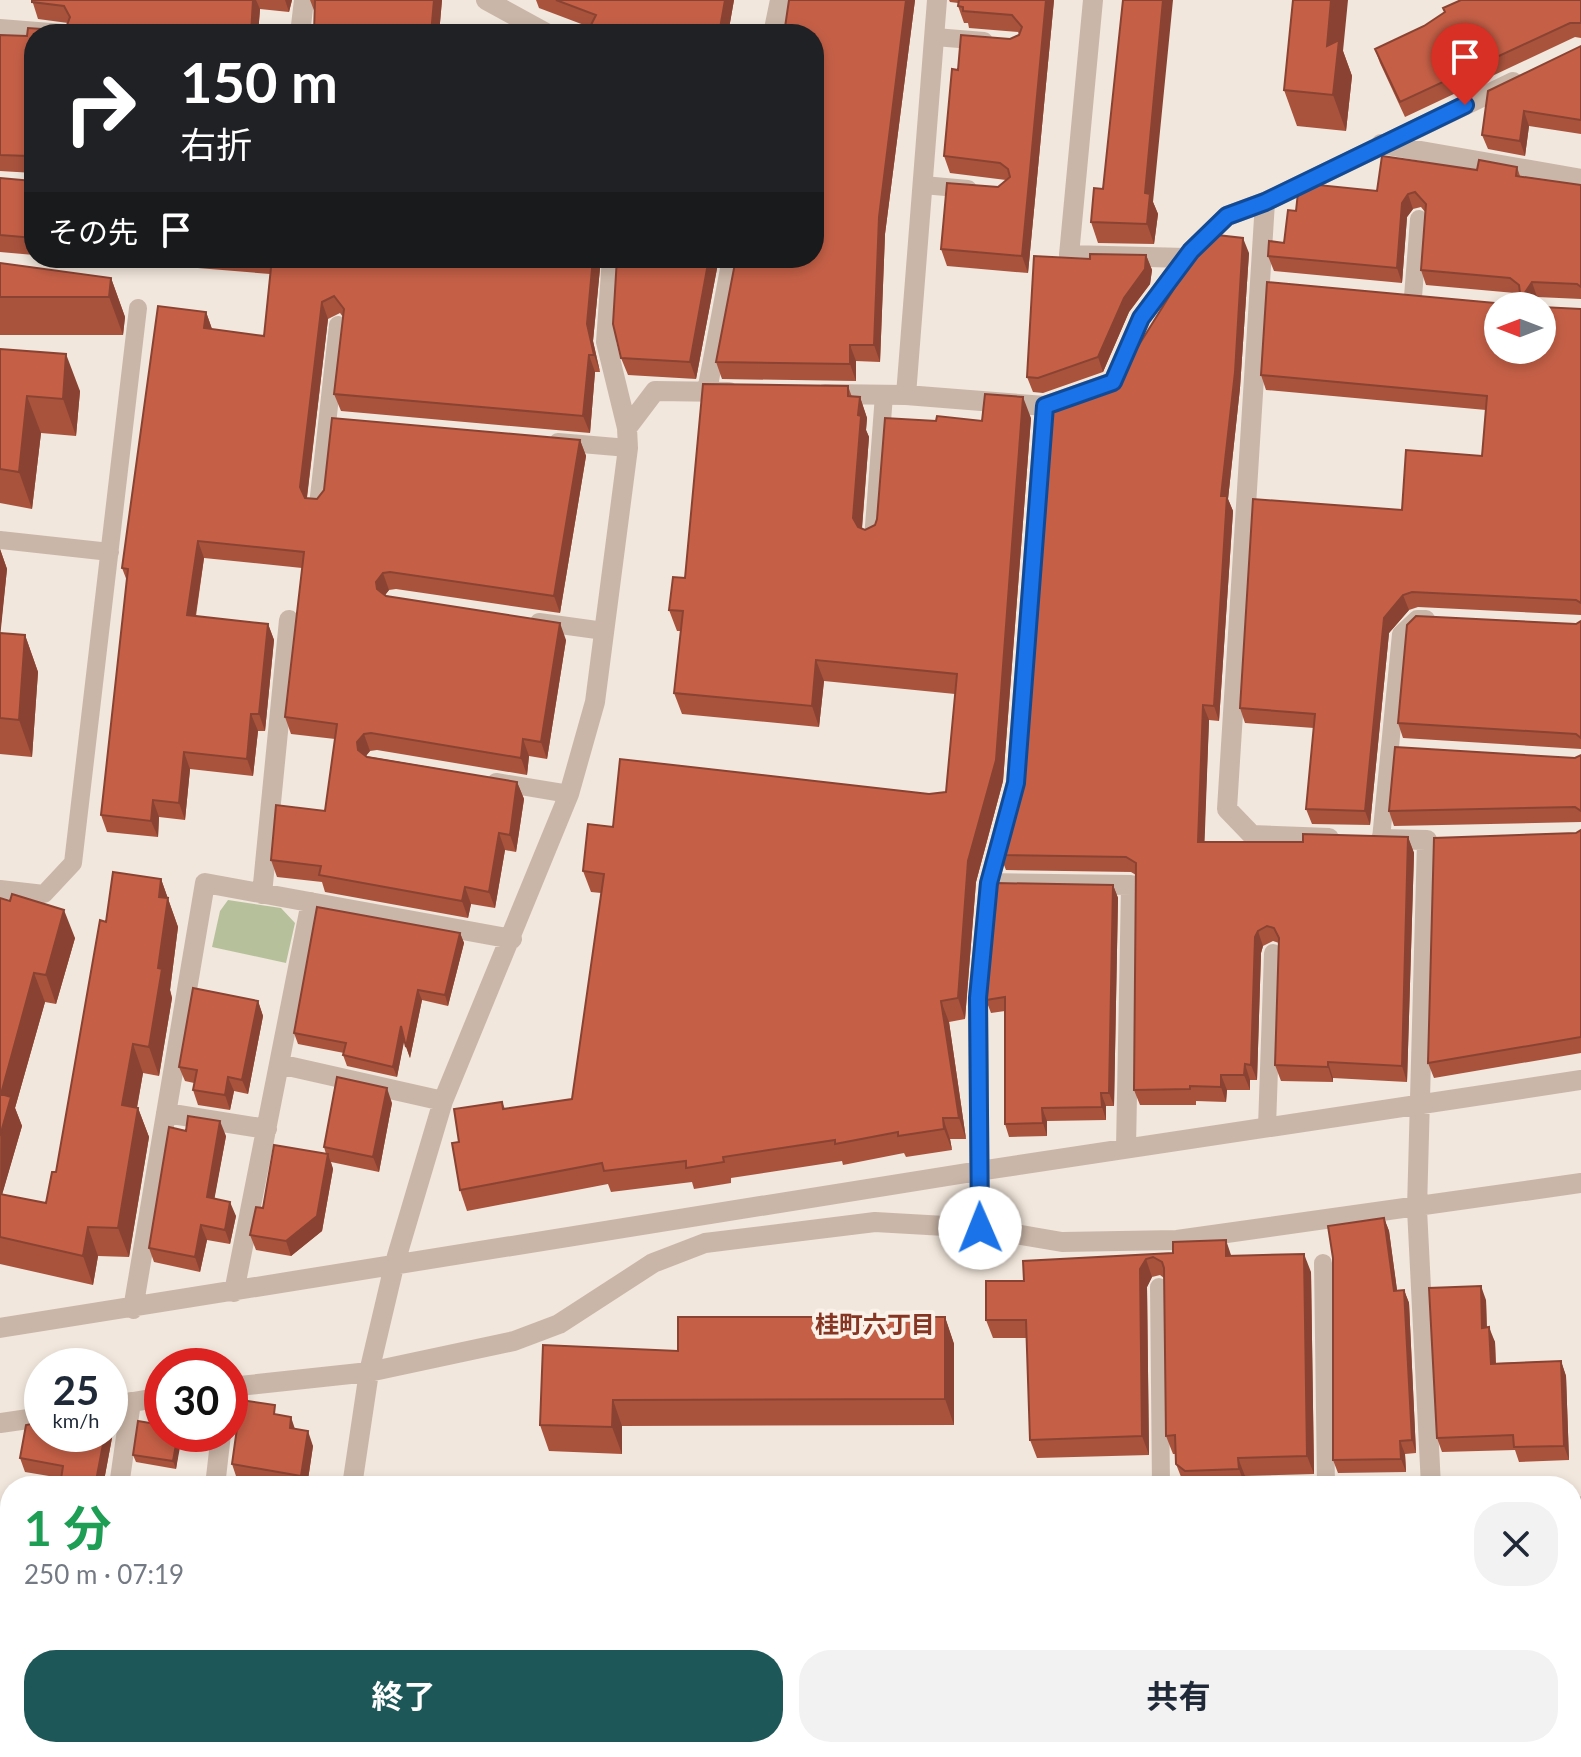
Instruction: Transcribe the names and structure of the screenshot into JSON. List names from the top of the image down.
{
  "districts": ["桂町六丁目"],
  "north": "left",
  "page": {
    "turn": ["150 m", "右折"],
    "then": "その先",
    "speed": "25 km/h",
    "limit": "30",
    "heading": ["1 分", "250 m · 07:19"],
    "buttons": ["終了", "共有"]
  }
}
